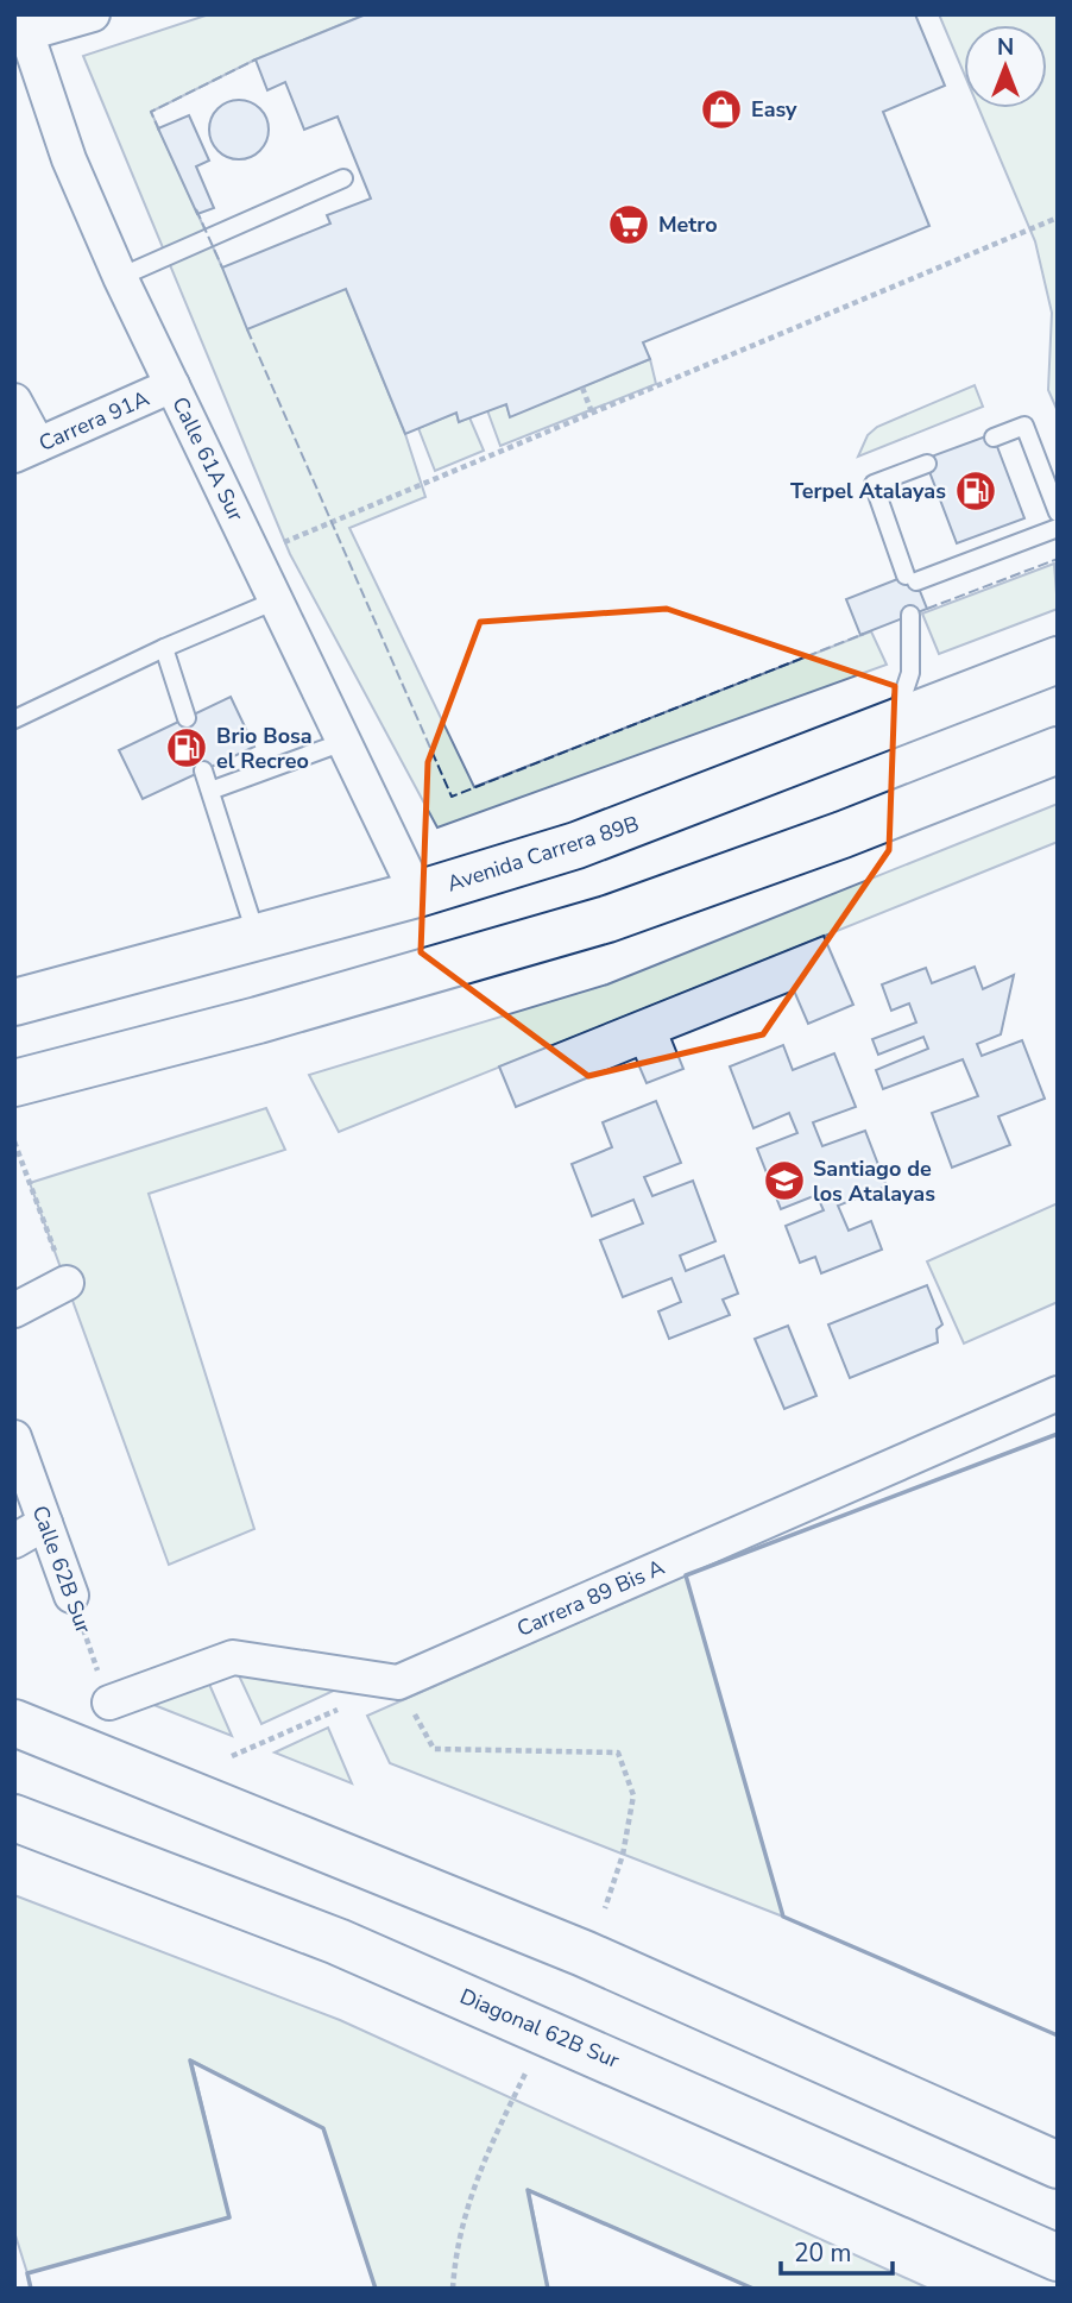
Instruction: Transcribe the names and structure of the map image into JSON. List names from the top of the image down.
{
  "streets": {
    "main road": ["Avenida Carrera 89B", "Diagonal 62B Sur"],
    "street": [
      "Carrera 91A",
      "Calle 61A Sur",
      "Calle 62B Sur",
      "Carrera 89 Bis A"
    ]
  },
  "crossings": [
    ["Carrera 91A", "Calle 61A Sur"],
    ["Calle 61A Sur", "Avenida Carrera 89B"]
  ],
  "places": {
    "shop": ["Easy"],
    "supermarket": ["Metro"],
    "fuel station": ["Terpel Atalayas", "Brio Bosa el Recreo"],
    "school or university": ["Santiago de los Atalayas"]
  },
  "scale_bar": "20 m",
  "north": "top"
}
